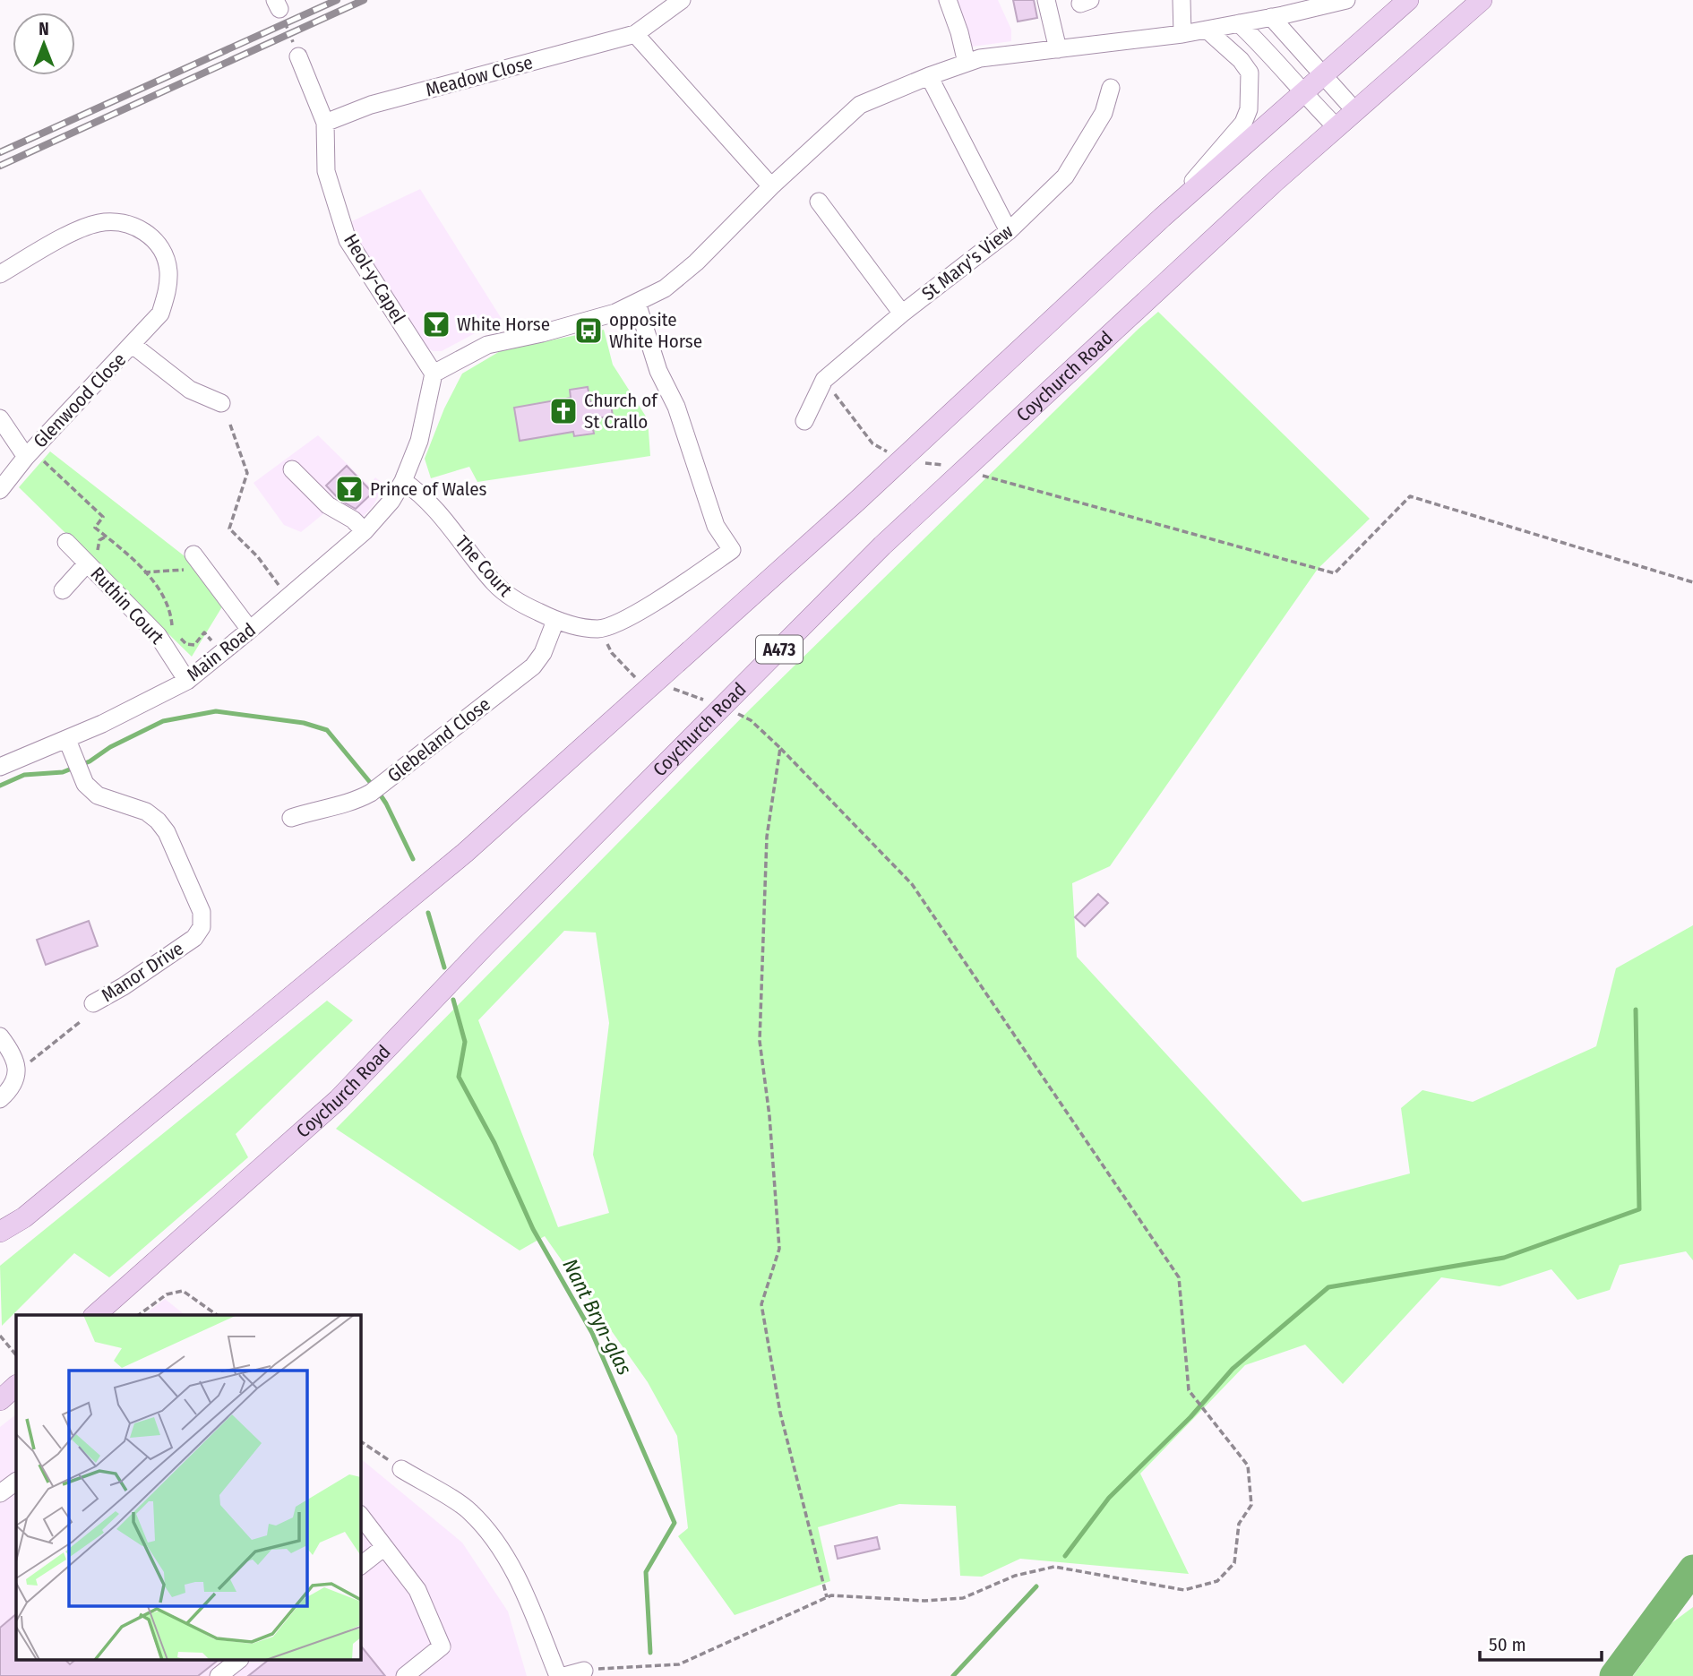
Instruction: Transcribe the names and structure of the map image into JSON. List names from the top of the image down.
{
  "streets": {
    "main road": ["Coychurch Road", "A473"],
    "street": [
      "Meadow Close",
      "St Mary's View",
      "Heol-y-Capel",
      "Glenwood Close",
      "The Court",
      "Ruthin Court",
      "Main Road",
      "Glebeland Close",
      "Manor Drive"
    ]
  },
  "crossings": [
    ["Meadow Close", "Heol-y-Capel"],
    ["The Court", "Main Road"],
    ["The Court", "Glebeland Close"],
    ["Ruthin Court", "Main Road"],
    ["Main Road", "Manor Drive"]
  ],
  "water": ["Nant Bryn-glas"],
  "places": {
    "bar": ["White Horse", "Prince of Wales"],
    "bus stop": ["opposite White Horse"],
    "church": ["Church of St Crallo"]
  },
  "scale_bar": "50 m",
  "north": "top"
}
